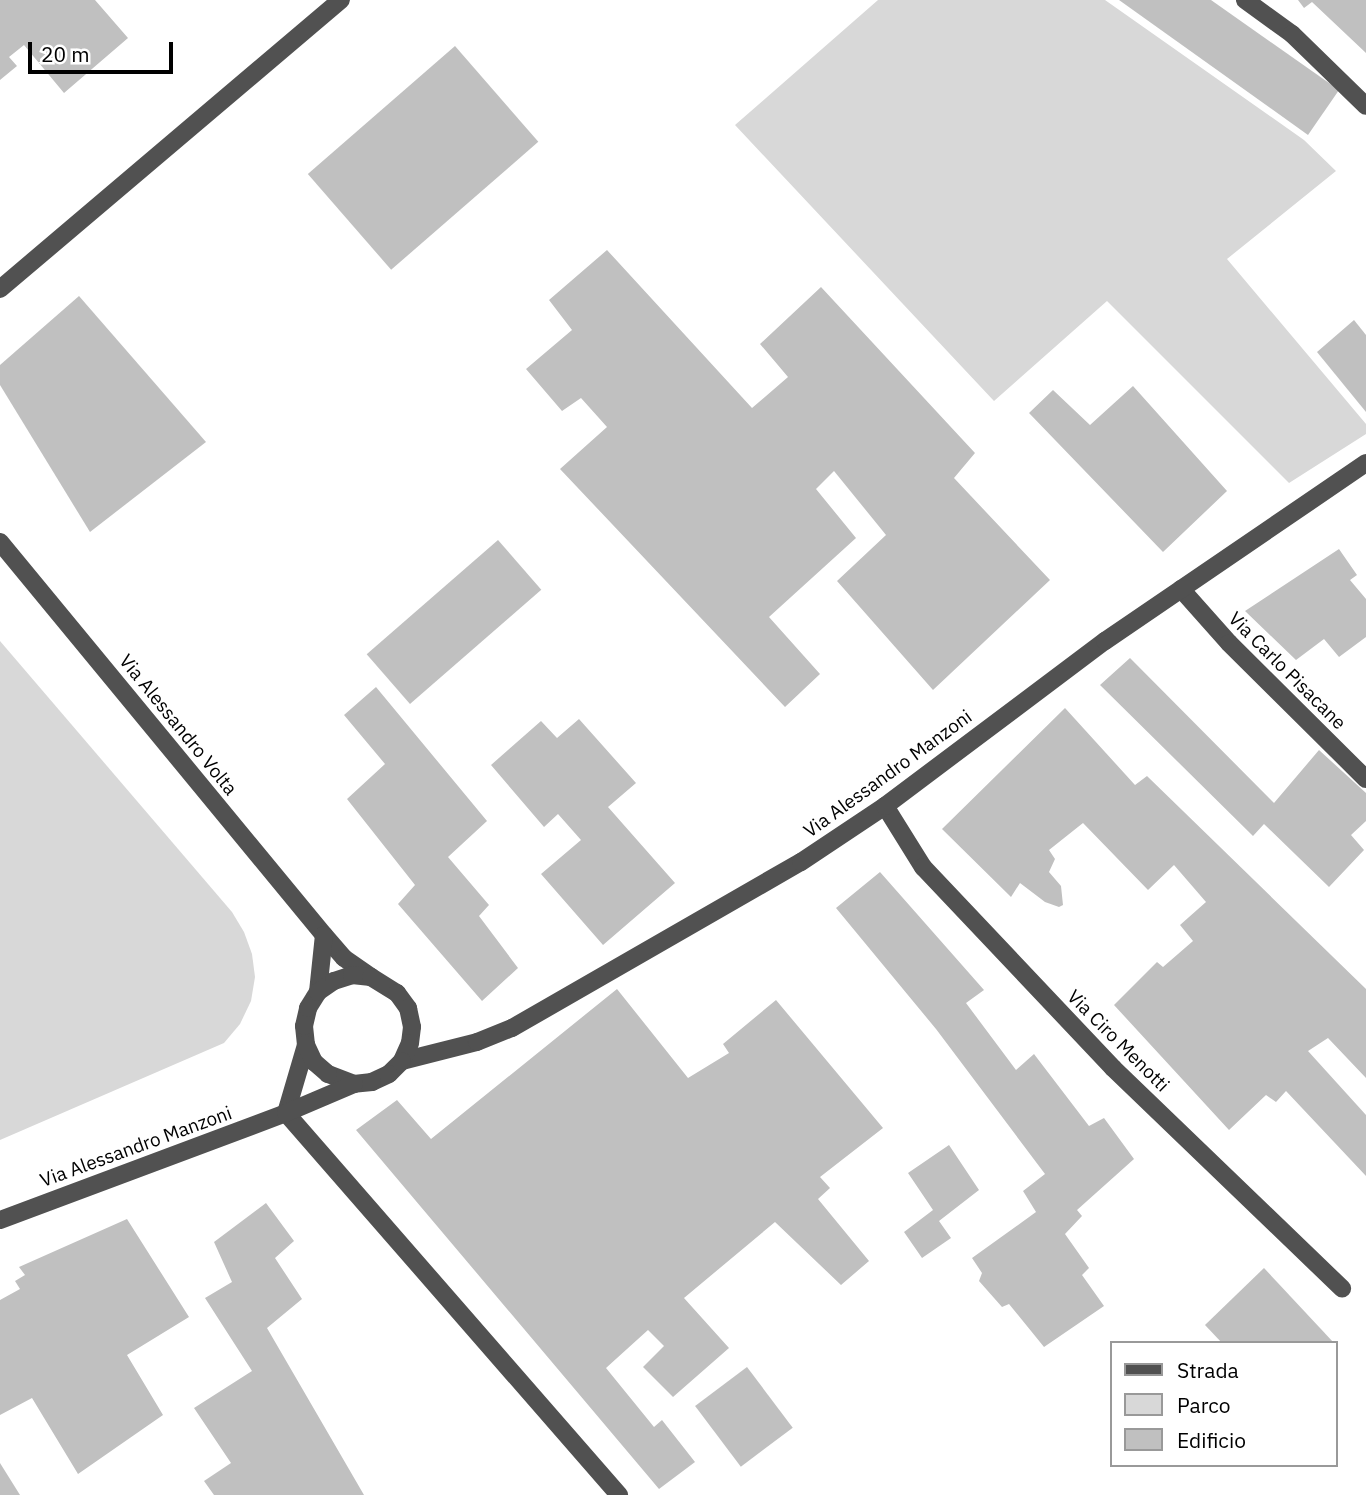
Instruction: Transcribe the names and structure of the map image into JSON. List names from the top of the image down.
{
  "streets": {
    "street": [
      "Via Carlo Pisacane",
      "Via Alessandro Volta",
      "Via Alessandro Manzoni",
      "Via Ciro Menotti"
    ]
  },
  "crossings": [
    ["Via Carlo Pisacane", "Via Alessandro Manzoni"],
    ["Via Alessandro Volta", "Via Alessandro Manzoni"],
    ["Via Alessandro Manzoni", "Via Ciro Menotti"]
  ],
  "legend": ["Strada", "Parco", "Edificio"],
  "scale_bar": "20 m"
}
